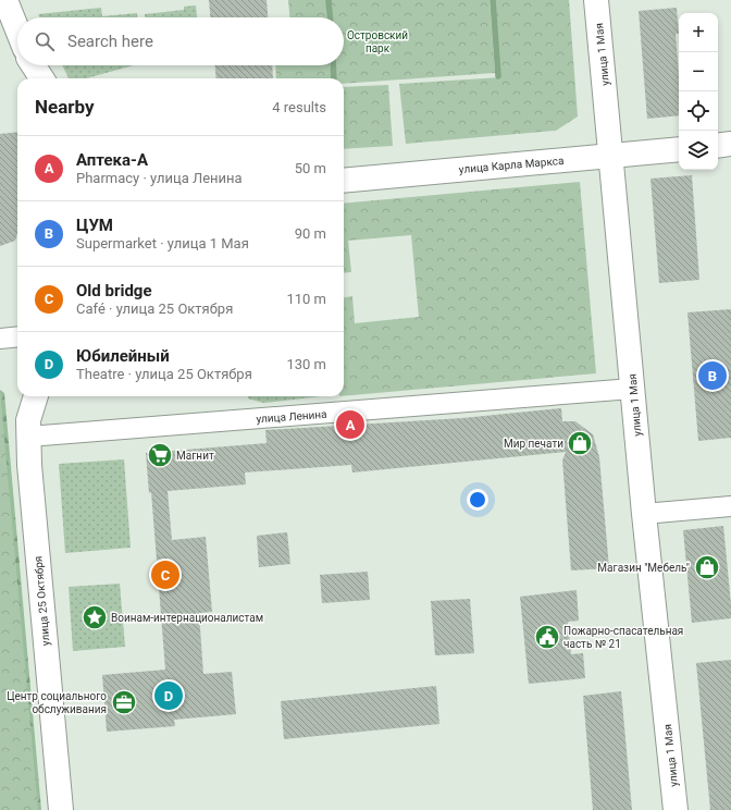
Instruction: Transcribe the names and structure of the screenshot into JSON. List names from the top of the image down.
{
  "streets": {
    "street": [
      "улица 1 Мая",
      "улица Карла Маркса",
      "улица Ленина",
      "улица 25 Октября"
    ]
  },
  "crossings": [
    ["улица 1 Мая", "улица Карла Маркса"],
    ["улица 1 Мая", "улица Ленина"],
    ["улица Ленина", "улица 25 Октября"]
  ],
  "parks": ["Островский парк"],
  "places": {
    "shop": ["Мир печати", "Магазин \"Мебель\""],
    "supermarket": ["Магнит"],
    "place": ["Воинам-интернационалистам"],
    "public building": ["Пожарно-спасательная часть № 21"],
    "office": ["Центр социального обслуживания"]
  },
  "page": {
    "map_buttons": ["+", "−"],
    "search": "Search here",
    "heading": ["Nearby", "4 results"],
    "list": [
      {
        "mark": "A",
        "name": "Аптека-А",
        "note": "Pharmacy · улица Ленина",
        "value": "50 m"
      },
      {
        "mark": "B",
        "name": "ЦУМ",
        "note": "Supermarket · улица 1 Мая",
        "value": "90 m"
      },
      {
        "mark": "C",
        "name": "Old bridge",
        "note": "Café · улица 25 Октября",
        "value": "110 m"
      },
      {
        "mark": "D",
        "name": "Юбилейный",
        "note": "Theatre · улица 25 Октября",
        "value": "130 m"
      }
    ],
    "pins": [
      "B",
      "A",
      "C",
      "D"
    ]
  }
}
